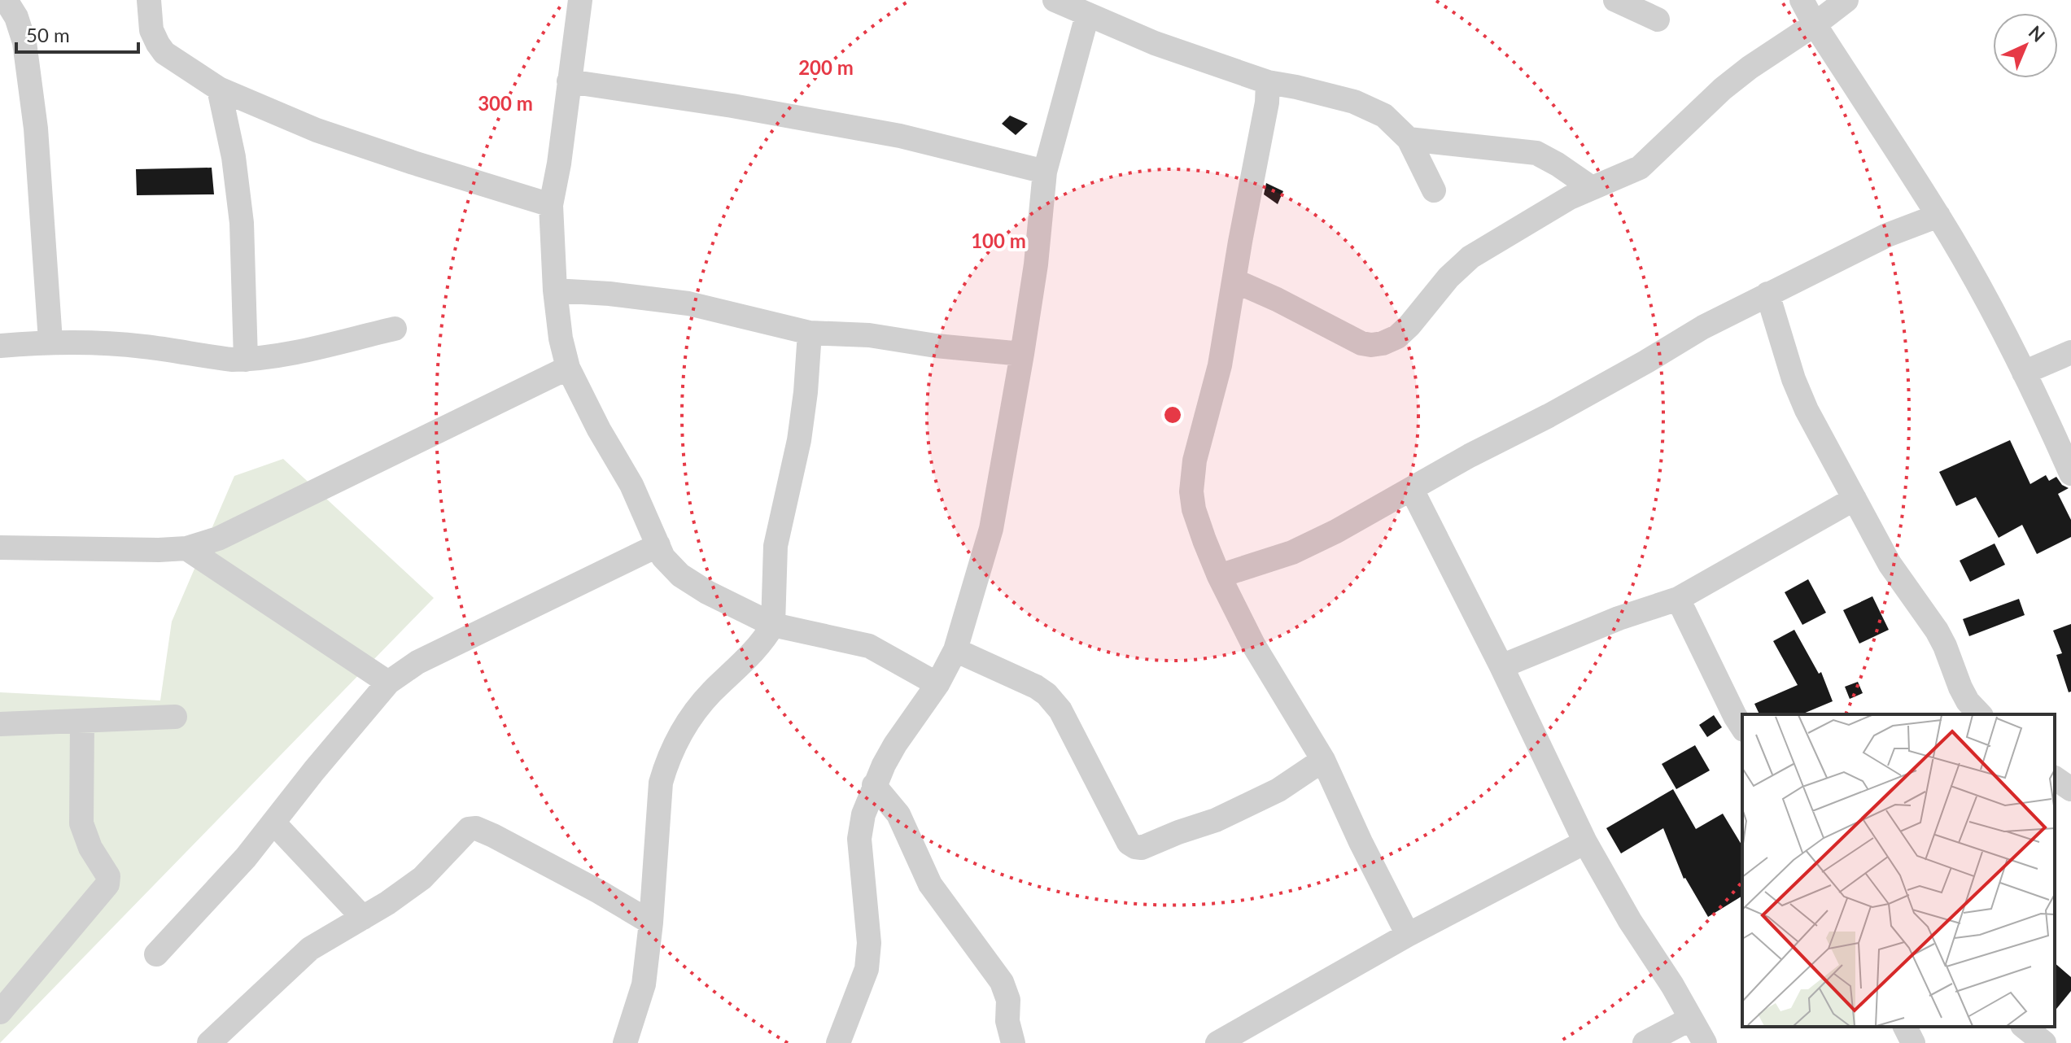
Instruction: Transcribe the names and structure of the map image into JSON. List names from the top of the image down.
{
  "scale_bar": "50 m",
  "north": "top right",
  "rings": ["200 m", "300 m", "100 m"]
}
